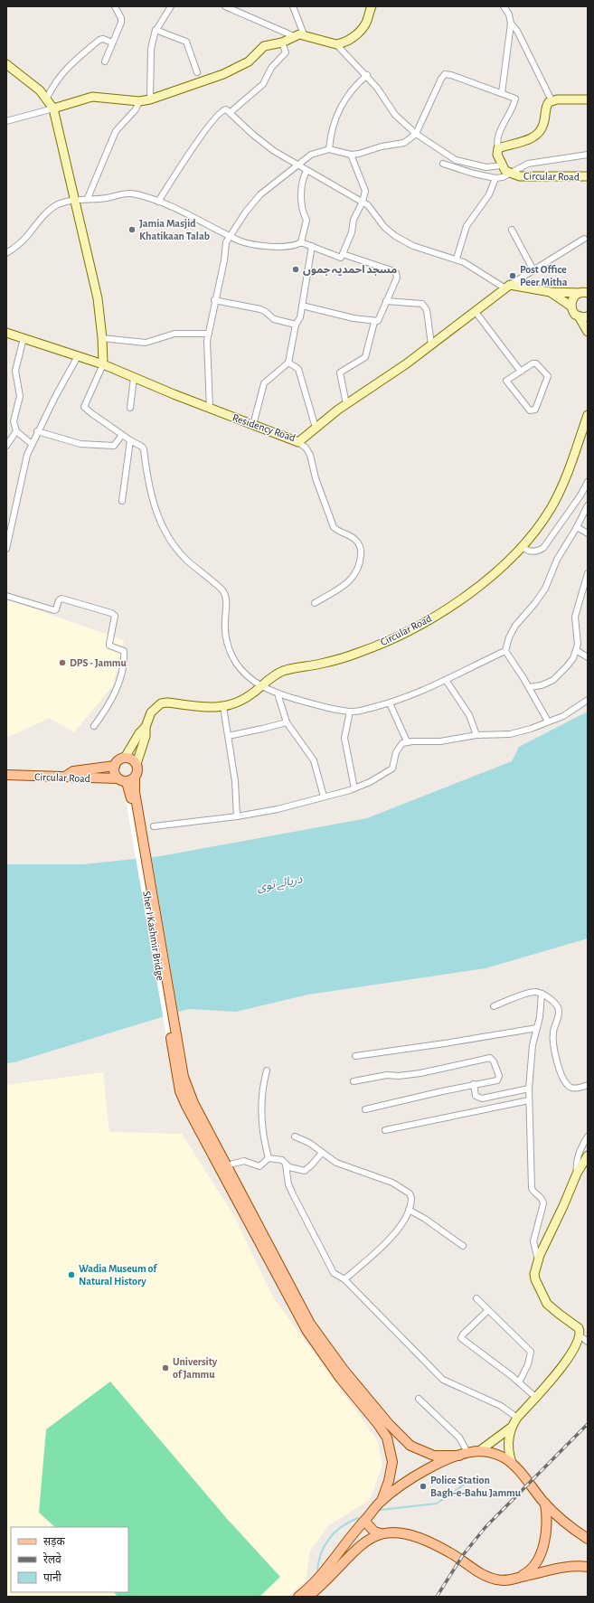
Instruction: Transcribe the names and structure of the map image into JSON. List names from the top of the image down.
{
  "streets": {
    "main road": ["Circular Road", "Residency Road", "Sher I Kashmir Bridge"]
  },
  "crossings": [
    ["Circular Road", "Sher I Kashmir Bridge"]
  ],
  "water": ["دریائے توی"],
  "places": [
    "Jamia Masjid Khatikaan Talab",
    "مسجد احمدیہ جموں",
    "Post Office Peer Mitha",
    "DPS - Jammu",
    "Wadia Museum of Natural History",
    "University of Jammu",
    "Police Station Bagh-e-Bahu Jammu"
  ],
  "legend": ["सड़क", "रेलवे", "पानी"]
}
